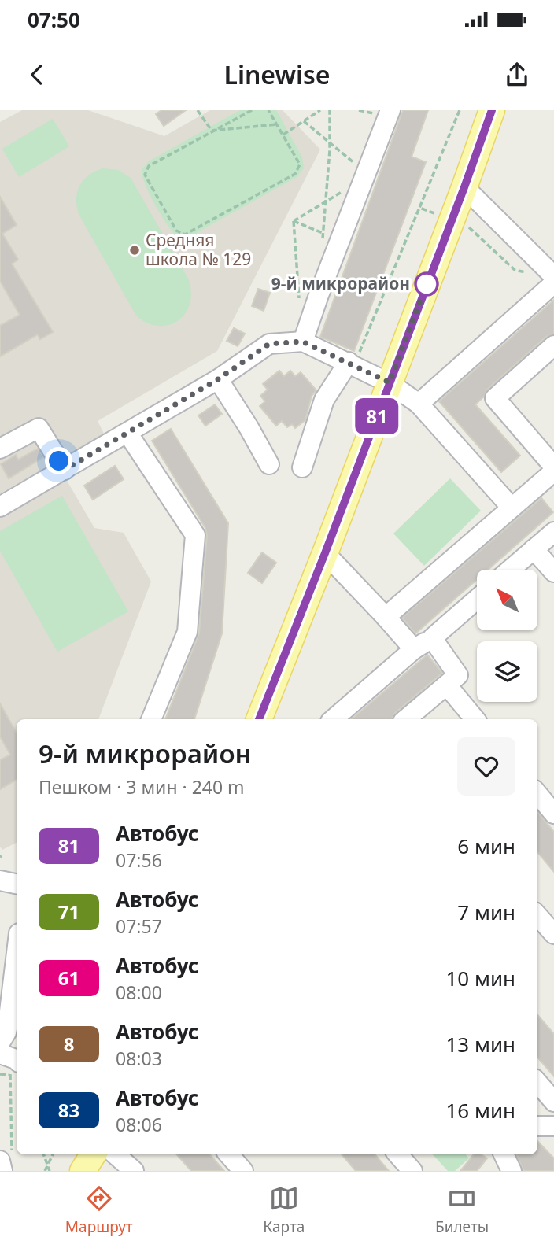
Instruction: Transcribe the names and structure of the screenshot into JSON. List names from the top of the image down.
{
  "places": ["Средняя школа № 129", "9-й микрорайон"],
  "lines": ["bus line 81"],
  "north": "top left",
  "page": {
    "status": "07:50",
    "header": "Linewise",
    "on_map": "81",
    "heading": ["9-й микрорайон", "Пешком · 3 мин · 240 m"],
    "list": [
      {
        "mark": "81",
        "name": "Автобус",
        "note": "07:56",
        "value": "6 мин"
      },
      {
        "mark": "71",
        "name": "Автобус",
        "note": "07:57",
        "value": "7 мин"
      },
      {
        "mark": "61",
        "name": "Автобус",
        "note": "08:00",
        "value": "10 мин"
      },
      {
        "mark": "8",
        "name": "Автобус",
        "note": "08:03",
        "value": "13 мин"
      },
      {
        "mark": "83",
        "name": "Автобус",
        "note": "08:06",
        "value": "16 мин"
      }
    ],
    "tabs": ["Маршрут", "Карта", "Билеты"]
  }
}
